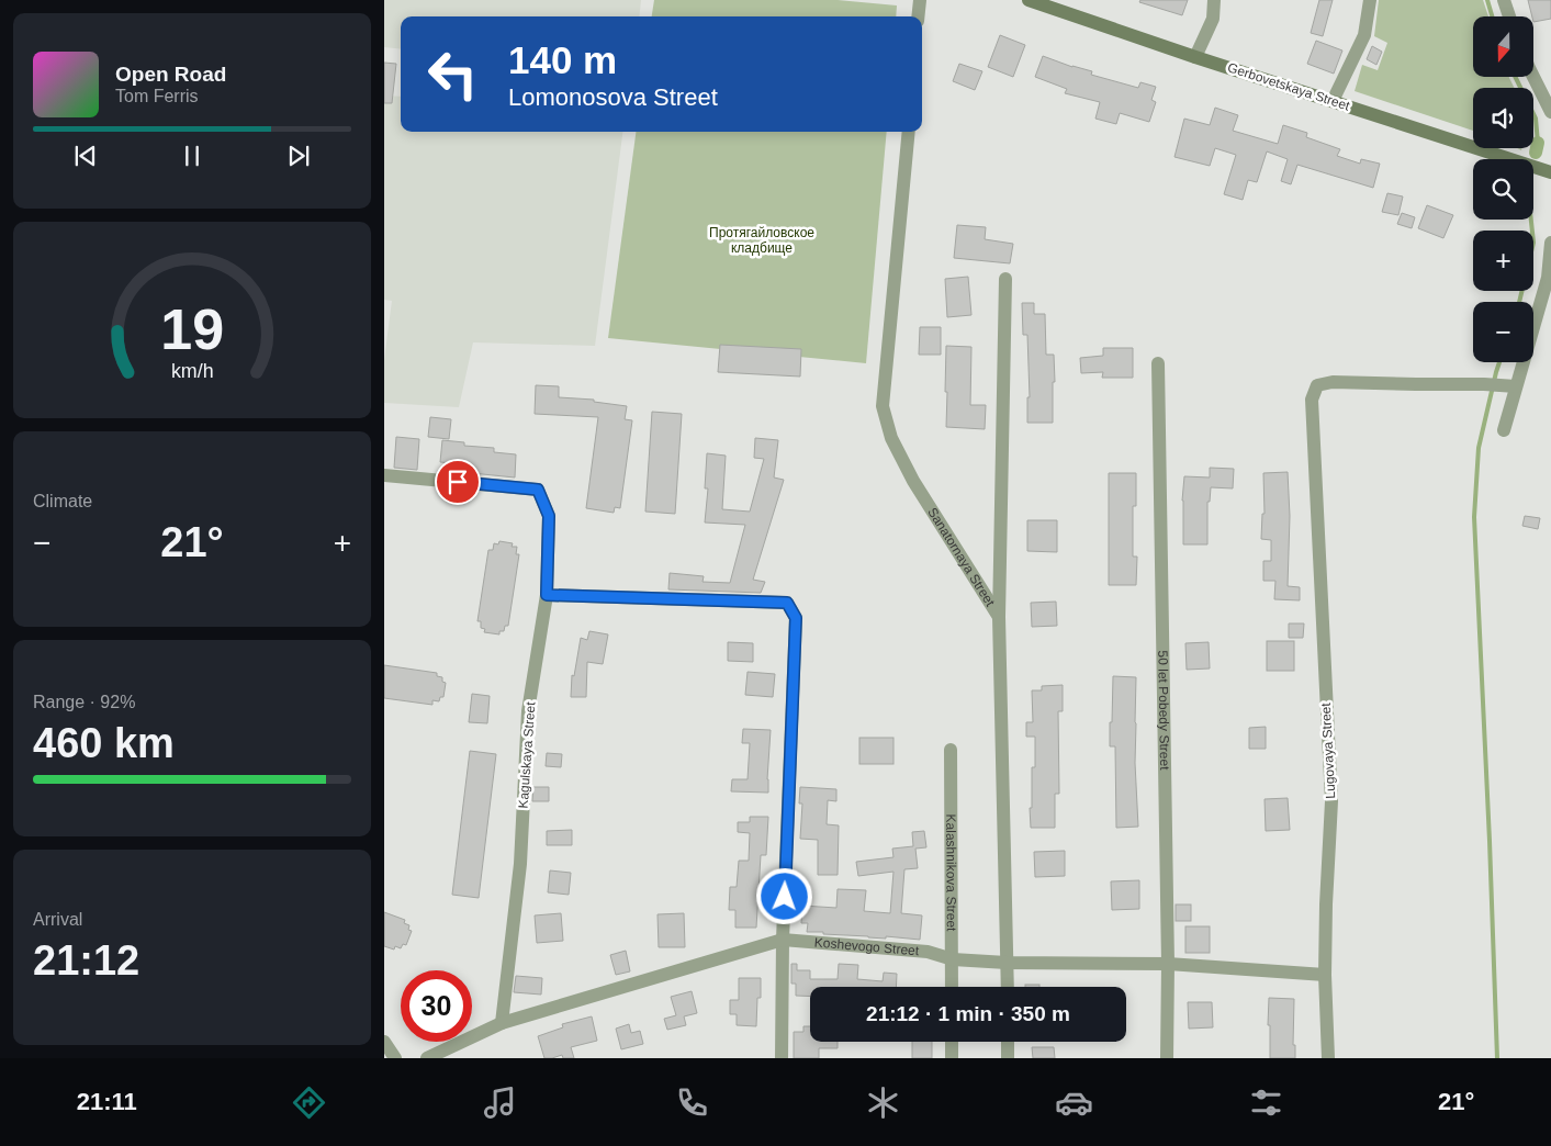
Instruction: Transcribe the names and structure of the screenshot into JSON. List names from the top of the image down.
{
  "streets": {
    "street": [
      "Gerbovetskaya Street",
      "Sanatornaya Street",
      "50 let Pobedy Street",
      "Lugovaya Street",
      "Kagulskaya Street",
      "Kalashnikova Street",
      "Koshevogo Street"
    ]
  },
  "crossings": [
    ["Sanatornaya Street", "Koshevogo Street"],
    ["50 let Pobedy Street", "Koshevogo Street"],
    ["Lugovaya Street", "Koshevogo Street"],
    ["Kagulskaya Street", "Koshevogo Street"],
    ["Kalashnikova Street", "Koshevogo Street"]
  ],
  "parks": ["Протягайловское кладбище"],
  "north": "bottom",
  "page": {
    "map_buttons": ["+", "−"],
    "turn": ["140 m", "Lomonosova Street"],
    "song": ["Open Road", "Tom Ferris"],
    "tile": [
      "Climate",
      ["Range · 92%", "460 km"],
      ["Arrival", "21:12"]
    ],
    "heat": ["−", "21°", "+"],
    "limit": "30",
    "trip": "21:12 · 1 min · 350 m",
    "tabs": ["21:11", "21°"],
    "gauge": ["19", "km/h"]
  }
}
